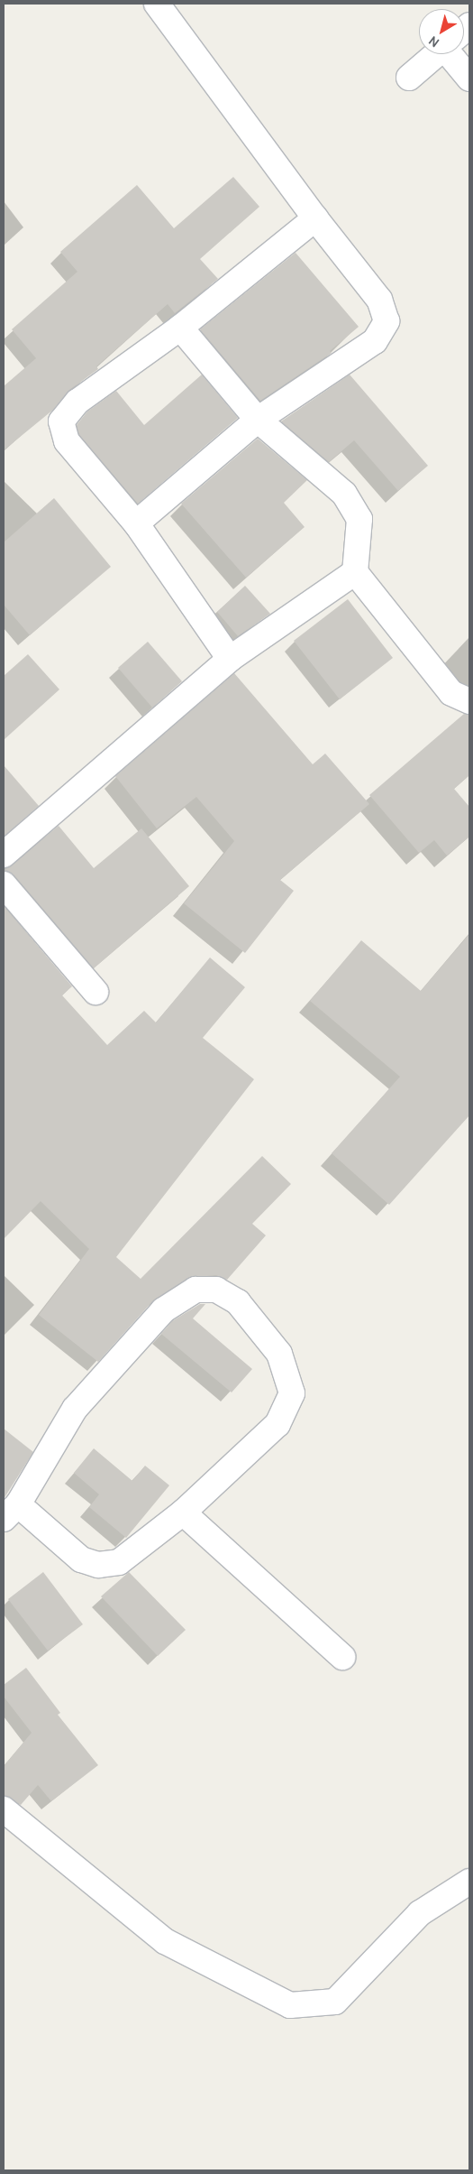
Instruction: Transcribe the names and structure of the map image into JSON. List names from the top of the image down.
{
  "north": "bottom left"
}
